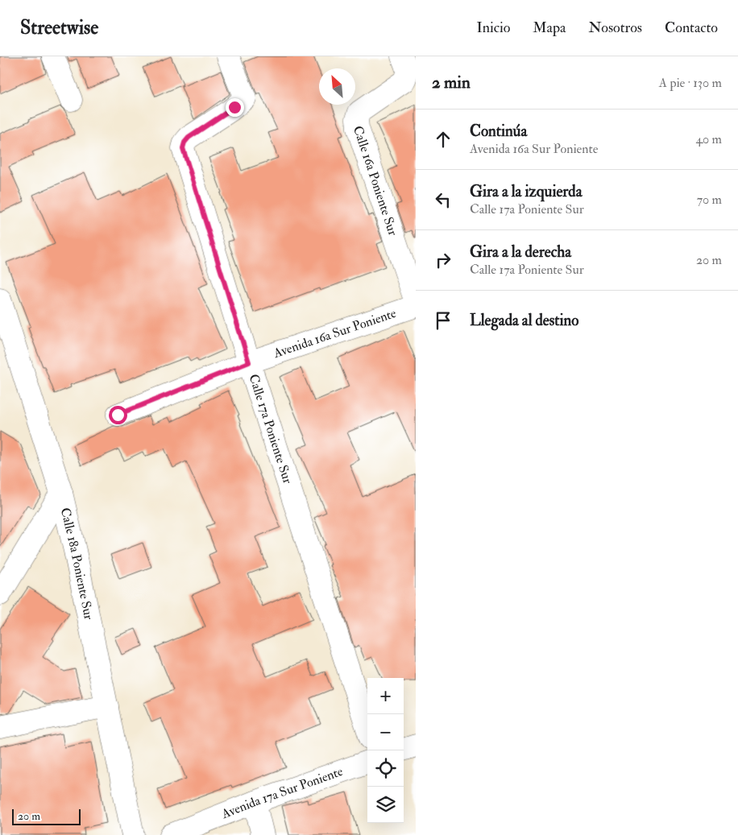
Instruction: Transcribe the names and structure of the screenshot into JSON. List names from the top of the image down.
{
  "streets": {
    "street": [
      "Calle 16a Poniente Sur",
      "Avenida 16a Sur Poniente",
      "Calle 17a Poniente Sur",
      "Calle 18a Poniente Sur",
      "Avenida 17a Sur Poniente"
    ]
  },
  "crossings": [
    ["Avenida 16a Sur Poniente", "Calle 17a Poniente Sur"]
  ],
  "scale_bar": "20 m",
  "north": "top left",
  "page": {
    "header": "Streetwise",
    "nav": [
      "Inicio",
      "Mapa",
      "Nosotros",
      "Contacto"
    ],
    "heading": ["2 min", "A pie · 130 m"],
    "list": [
      ["Continúa", "Avenida 16a Sur Poniente", "40 m"],
      ["Gira a la izquierda", "Calle 17a Poniente Sur", "70 m"],
      ["Gira a la derecha", "Calle 17a Poniente Sur", "20 m"],
      "Llegada al destino"
    ],
    "map_buttons": ["+", "−"],
    "scale": "20 m"
  }
}
